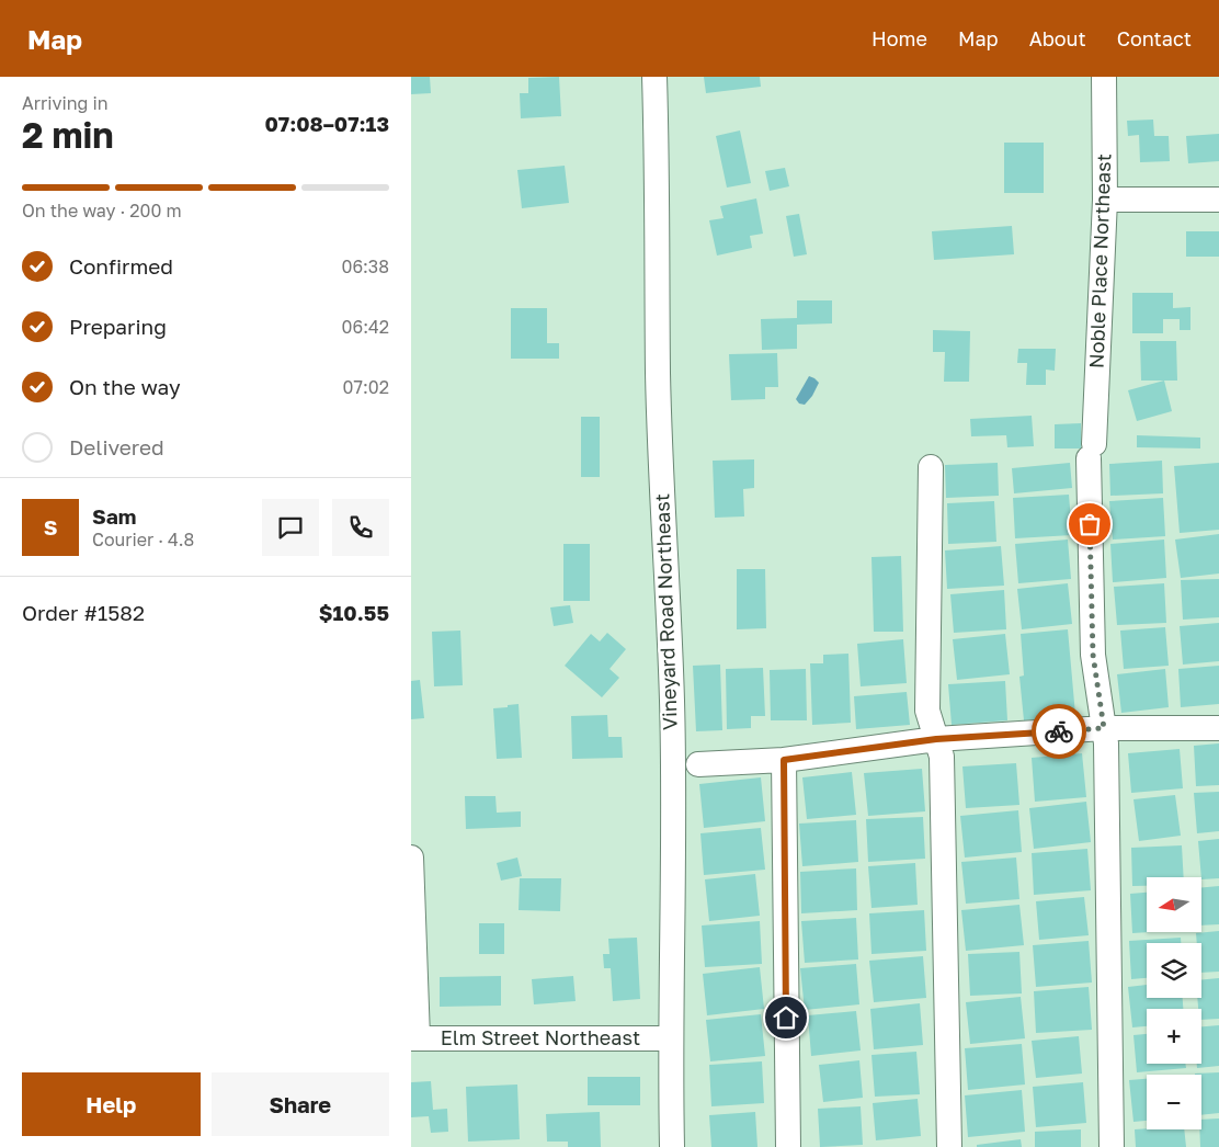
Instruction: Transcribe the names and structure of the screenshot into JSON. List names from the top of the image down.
{
  "streets": {
    "street": ["Noble Place Northeast", "Vineyard Road Northeast", "Elm Street Northeast"]
  },
  "crossings": [
    ["Vineyard Road Northeast", "Elm Street Northeast"]
  ],
  "north": "left",
  "page": {
    "header": "Map",
    "nav": [
      "Home",
      "Map",
      "About",
      "Contact"
    ],
    "heading": ["2 min", "Arriving in", "07:08–07:13"],
    "panel": [
      "Sam",
      "Courier · 4.8",
      "Order #1582",
      "$10.55"
    ],
    "bar": "On the way · 200 m",
    "list": [
      ["Confirmed", "06:38"],
      ["Preparing", "06:42"],
      ["On the way", "07:02"],
      "Delivered"
    ],
    "round": "S",
    "map_buttons": ["+", "−"],
    "buttons": ["Help", "Share"]
  }
}
